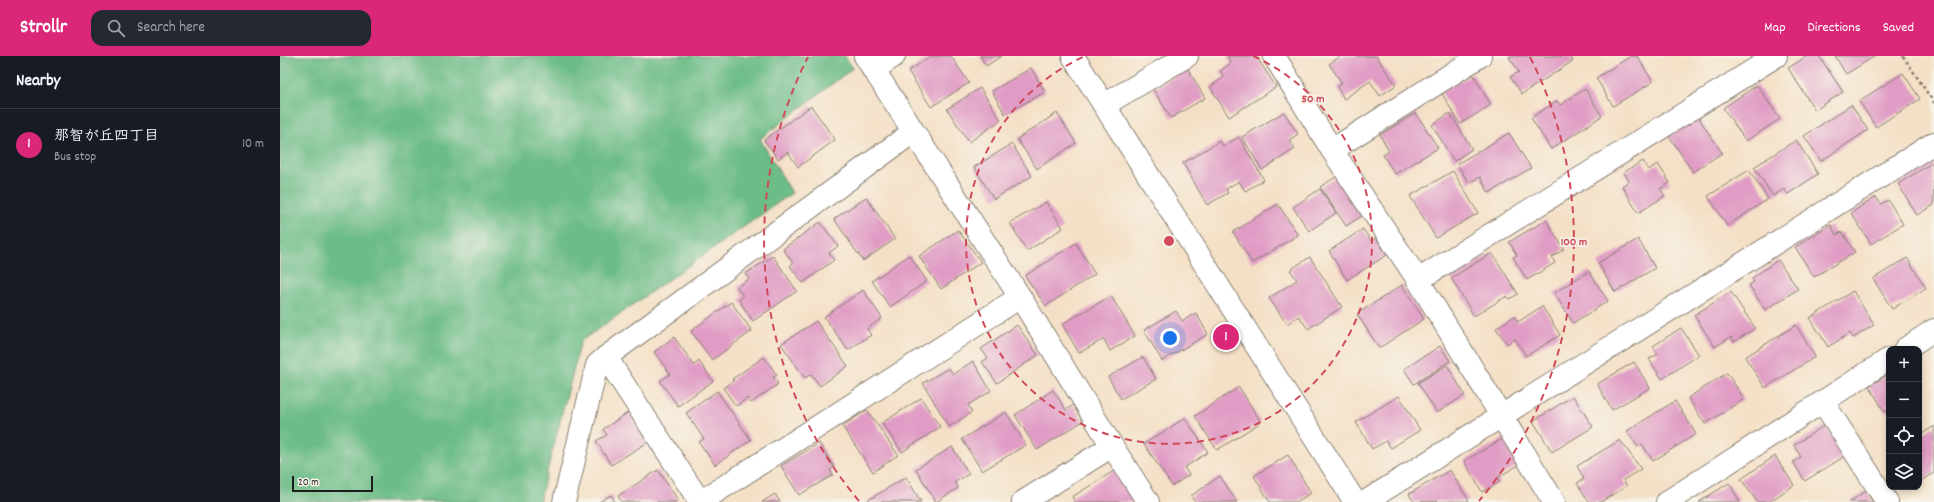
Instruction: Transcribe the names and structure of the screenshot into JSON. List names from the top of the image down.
{
  "scale_bar": "20 m",
  "page": {
    "header": "Strollr",
    "search": "Search here",
    "nav": ["Map", "Directions", "Saved"],
    "heading": "Nearby",
    "list": [
      {
        "mark": "1",
        "name": "那智が丘四丁目",
        "note": "Bus stop",
        "value": "10 m"
      }
    ],
    "pins": "1",
    "map_buttons": ["+", "−"],
    "scale": "20 m"
  },
  "rings": ["50 m", "100 m"]
}
